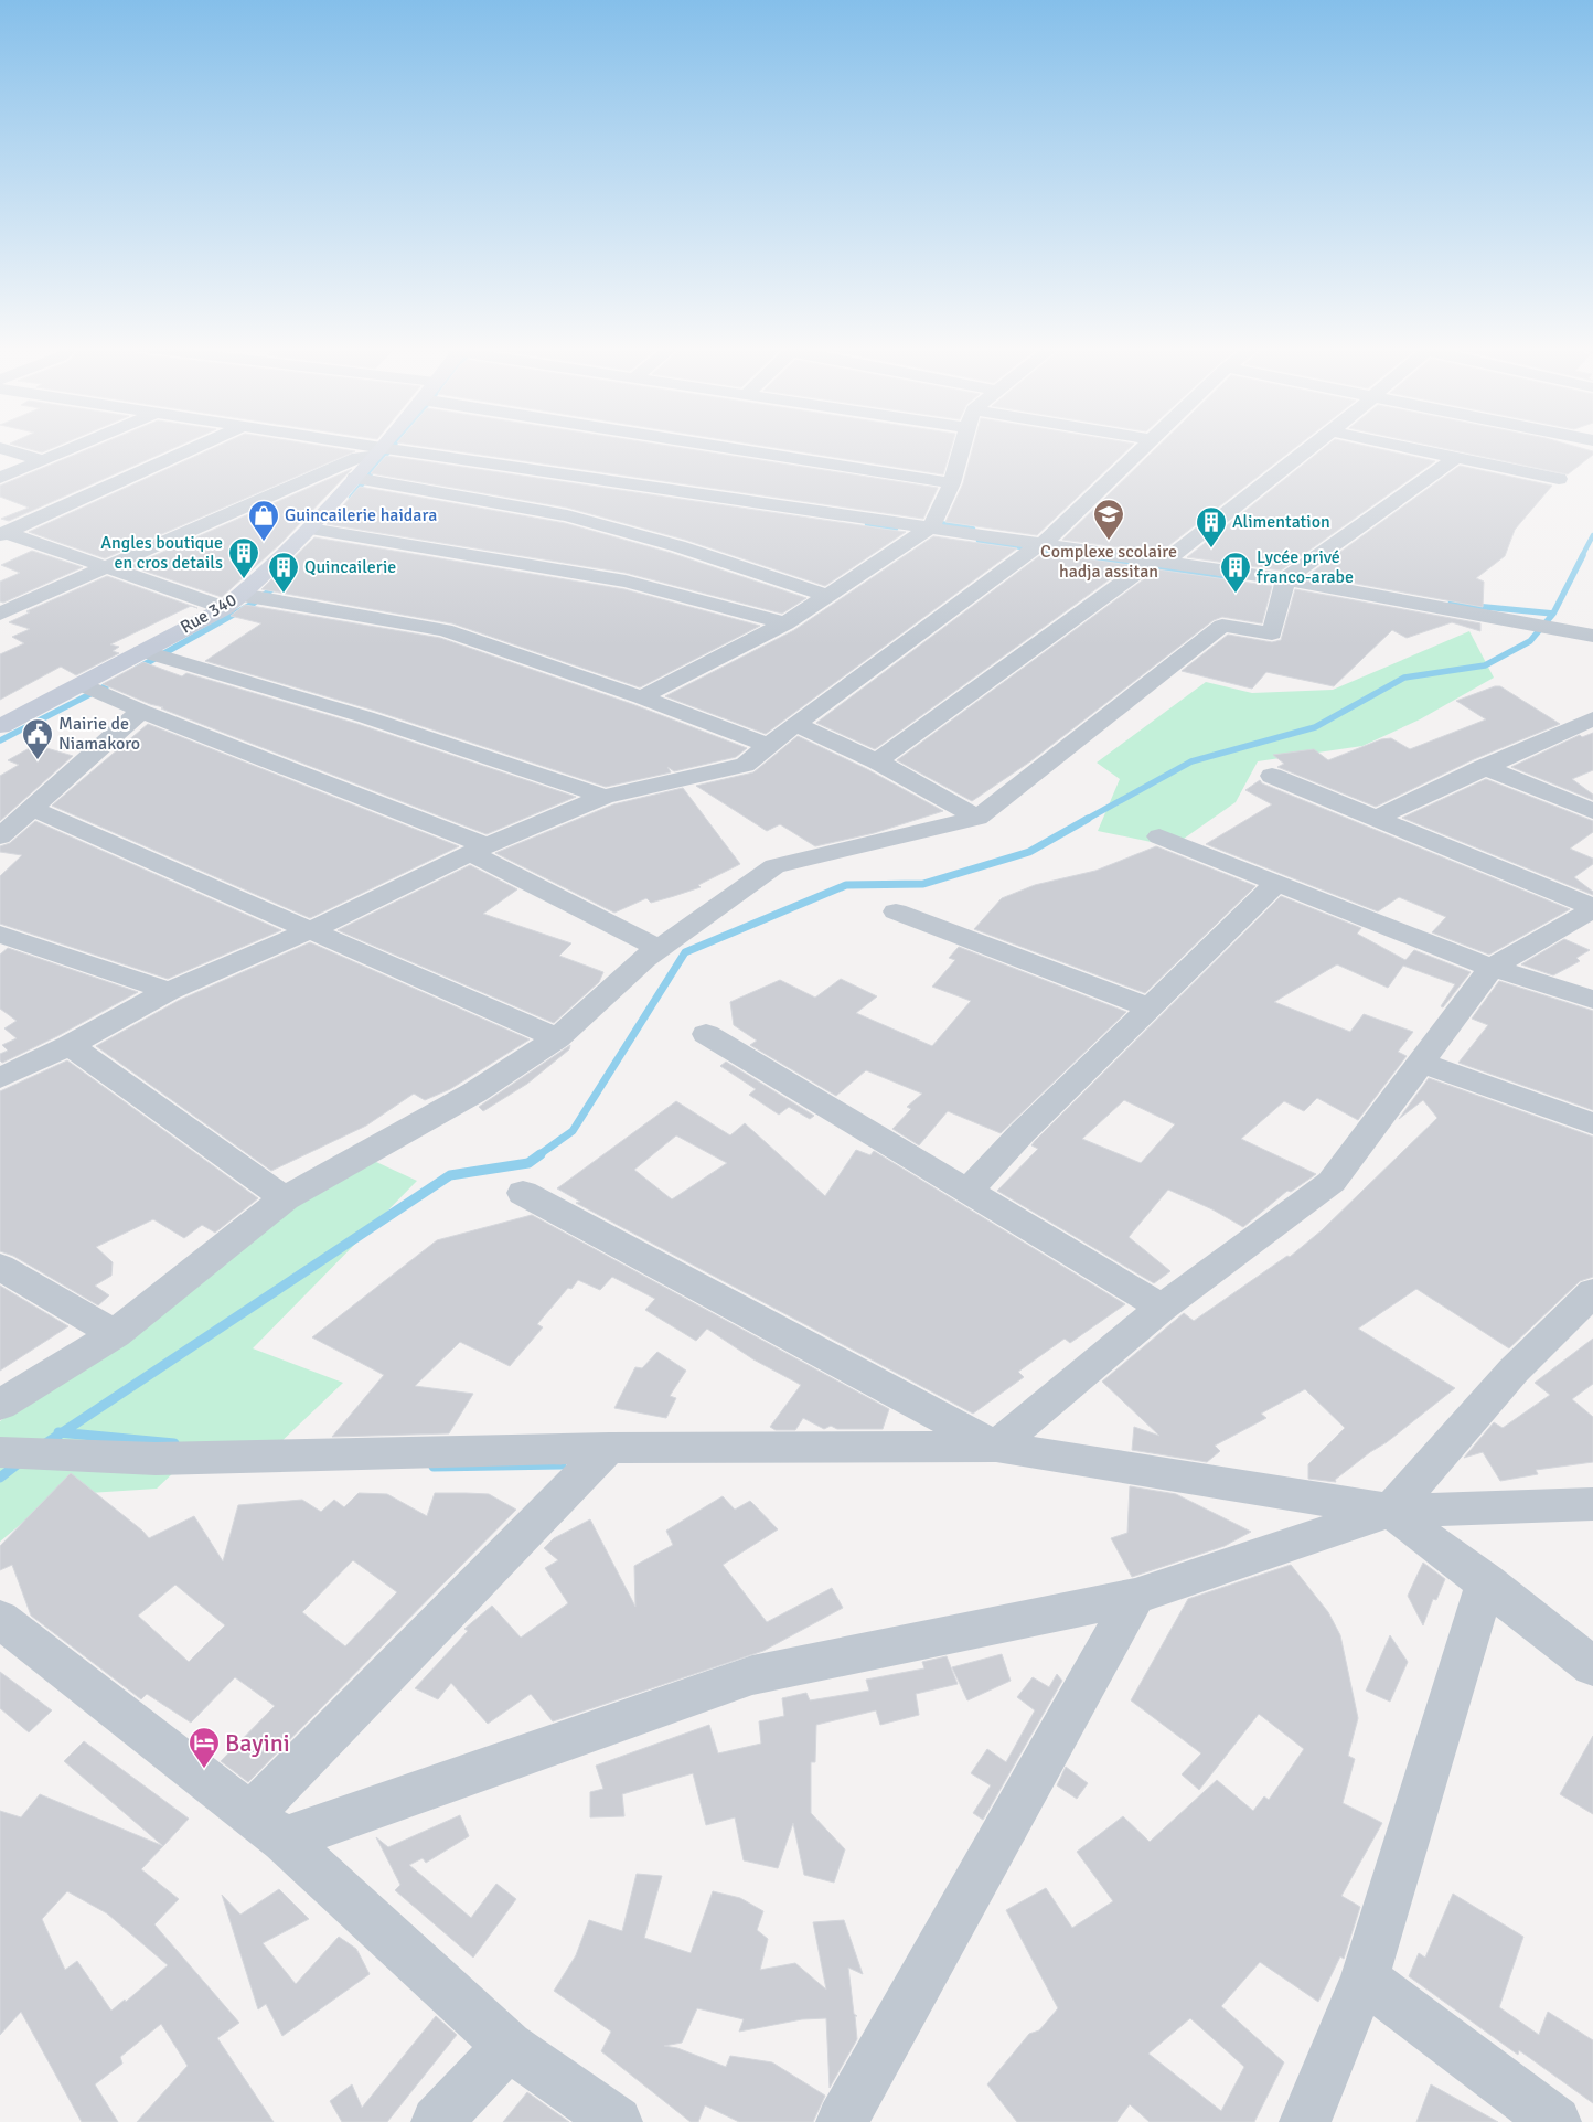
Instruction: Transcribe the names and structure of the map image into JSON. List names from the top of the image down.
{
  "streets": {
    "street": ["Rue 340"]
  },
  "places": {
    "school or university": ["Complexe scolaire hadja assitan"],
    "shop": ["Guincailerie haidara"],
    "building": [
      "Alimentation",
      "Angles boutique en cros details",
      "Quincailerie",
      "Lycée privé franco-arabe"
    ],
    "public building": ["Mairie de Niamakoro"],
    "hotel": ["Bayini"]
  }
}
